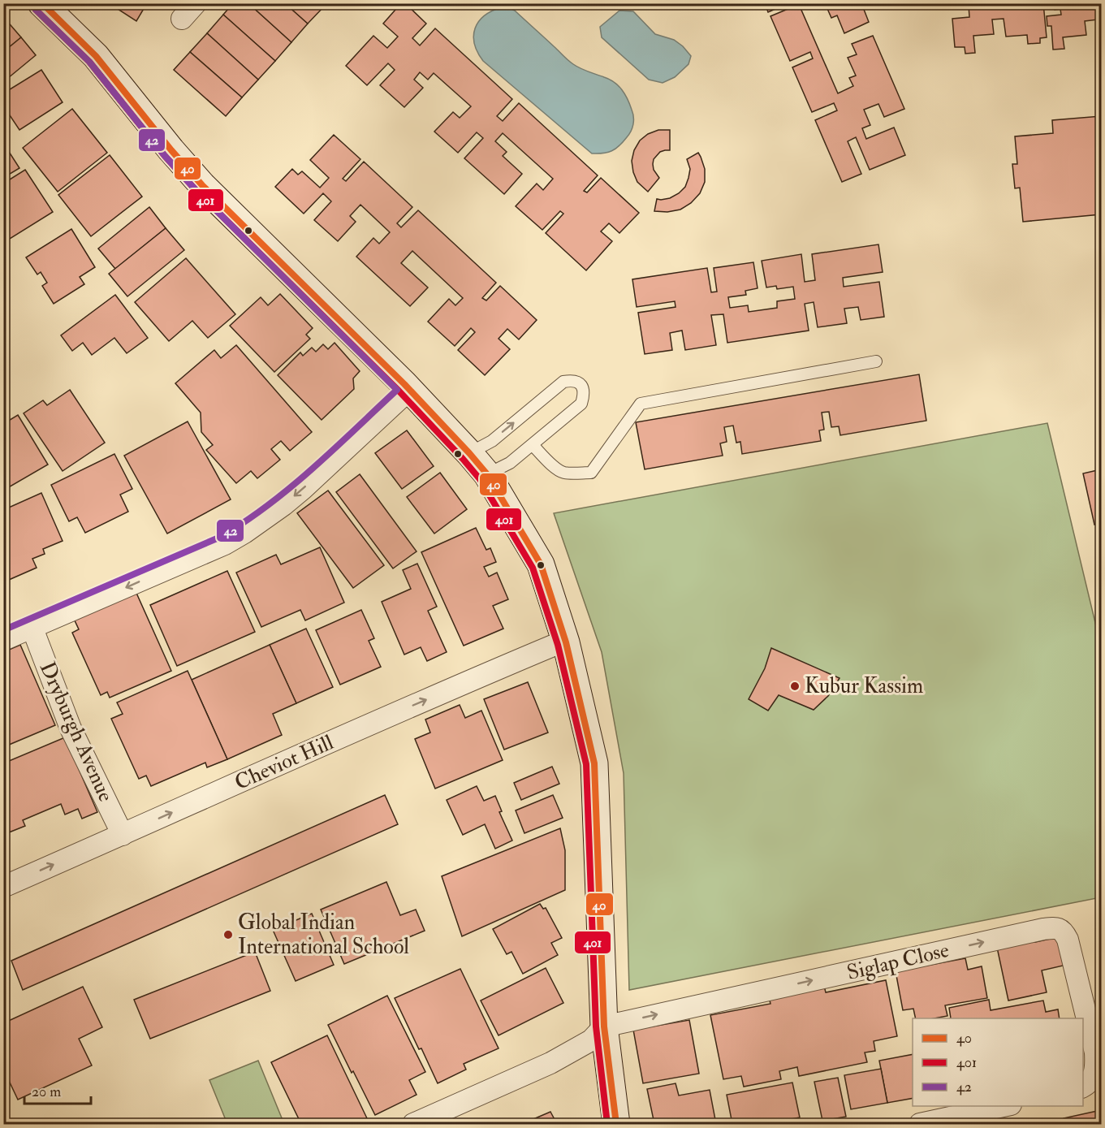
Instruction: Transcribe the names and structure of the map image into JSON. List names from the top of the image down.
{
  "streets": {
    "street": ["Dryburgh Avenue", "Cheviot Hill", "Siglap Close"]
  },
  "crossings": [
    ["Dryburgh Avenue", "Cheviot Hill"]
  ],
  "one_way": ["Cheviot Hill"],
  "places": ["Kubur Kassim", "Global Indian International School"],
  "lines": ["transit line 40", "transit line 401", "transit line 42"],
  "legend": ["40", "401", "42"],
  "scale_bar": "20 m"
}
